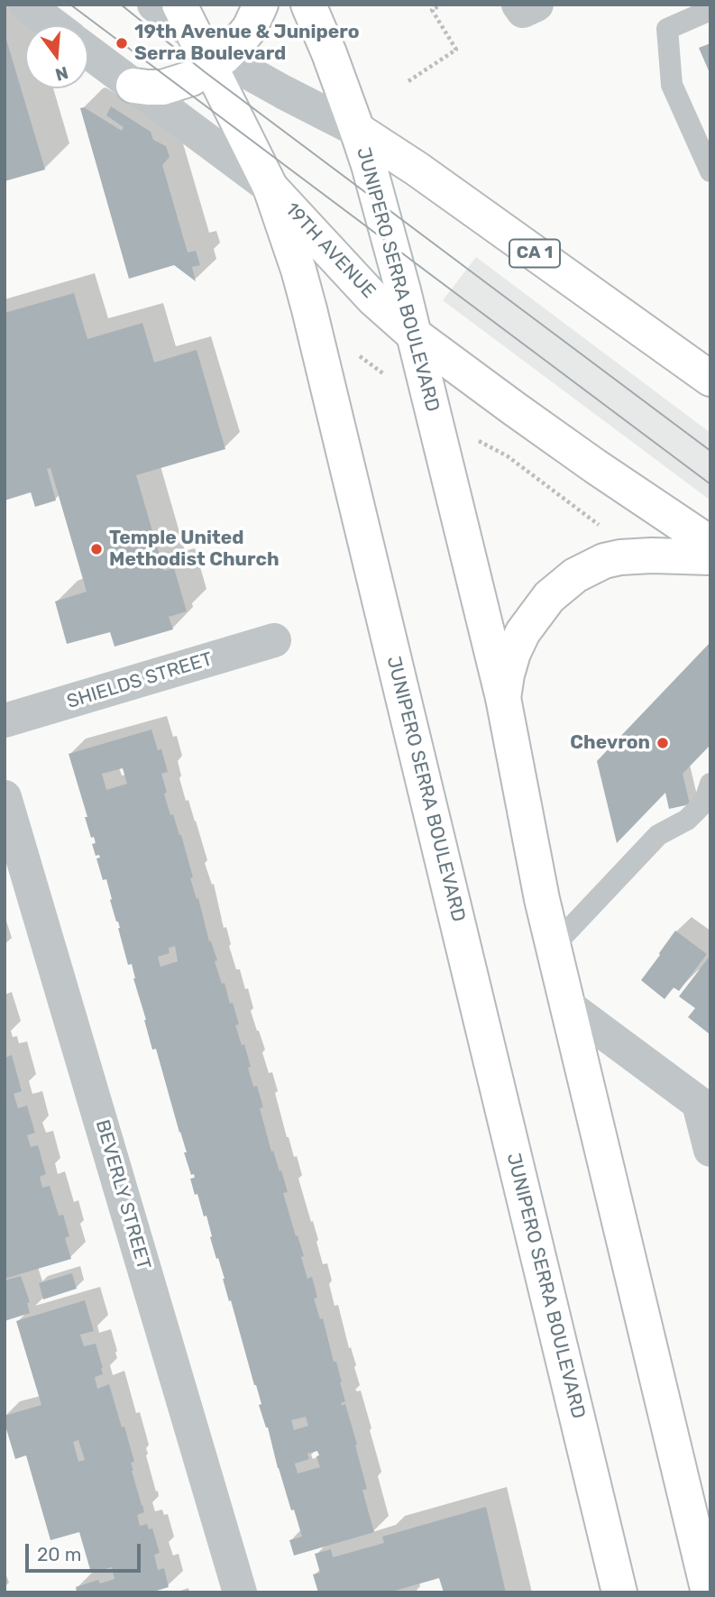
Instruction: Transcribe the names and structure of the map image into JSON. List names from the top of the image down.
{
  "streets": {
    "main road": ["19TH AVENUE", "CA 1", "JUNIPERO SERRA BOULEVARD"],
    "street": ["SHIELDS STREET", "BEVERLY STREET"]
  },
  "crossings": [
    ["19TH AVENUE", "JUNIPERO SERRA BOULEVARD"],
    ["CA 1", "JUNIPERO SERRA BOULEVARD"]
  ],
  "places": ["19th Avenue & Junipero Serra Boulevard", "Temple United Methodist Church", "Chevron"],
  "scale_bar": "20 m",
  "north": "bottom"
}
